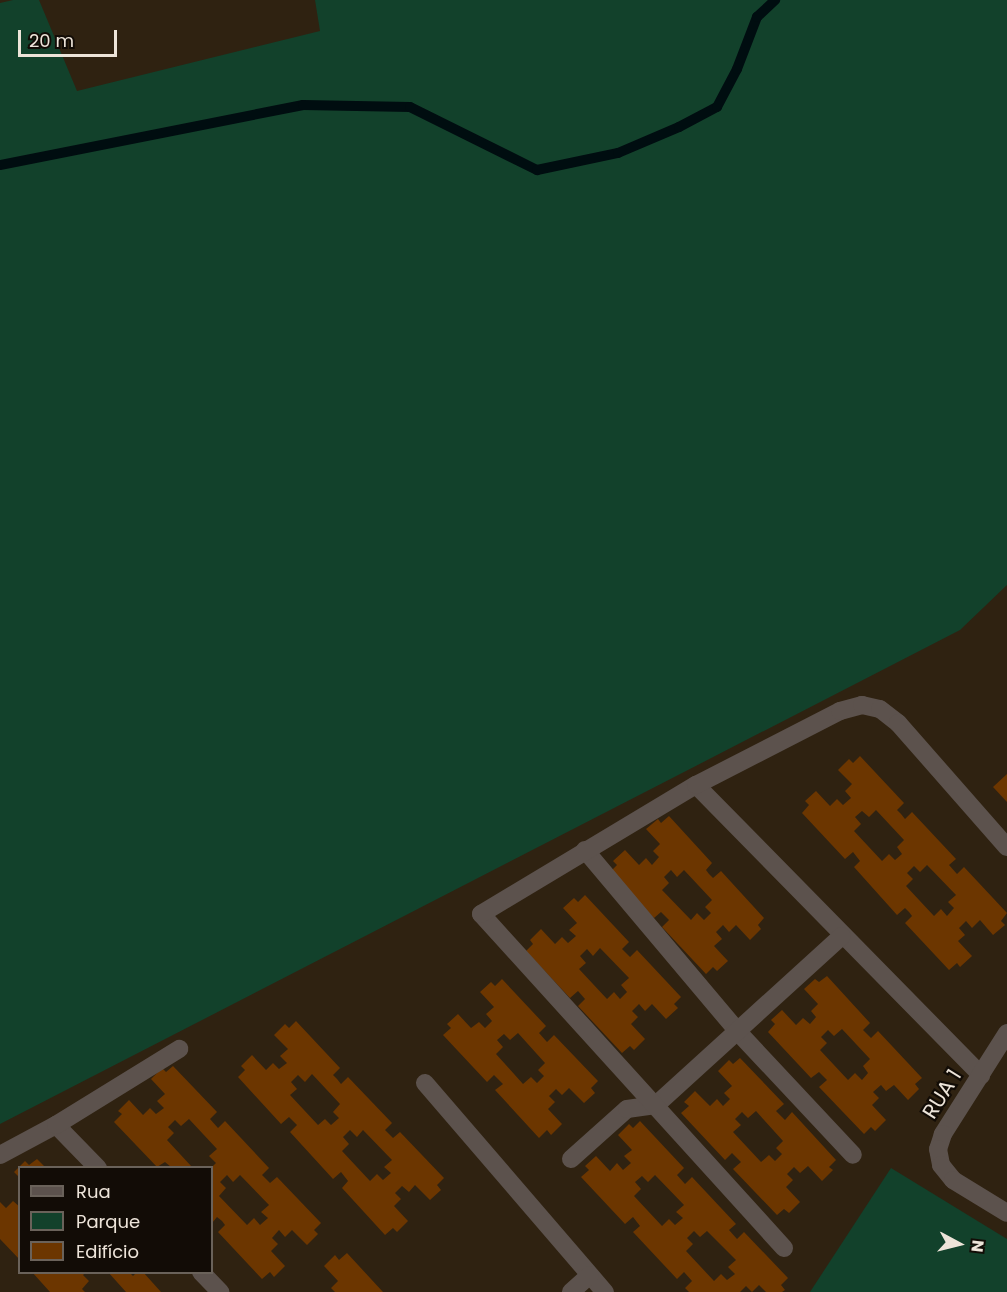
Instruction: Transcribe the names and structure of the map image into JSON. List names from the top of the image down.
{
  "streets": {
    "street": ["RUA 1"]
  },
  "legend": ["Rua", "Parque", "Edifício"],
  "scale_bar": "20 m",
  "north": "right"
}
